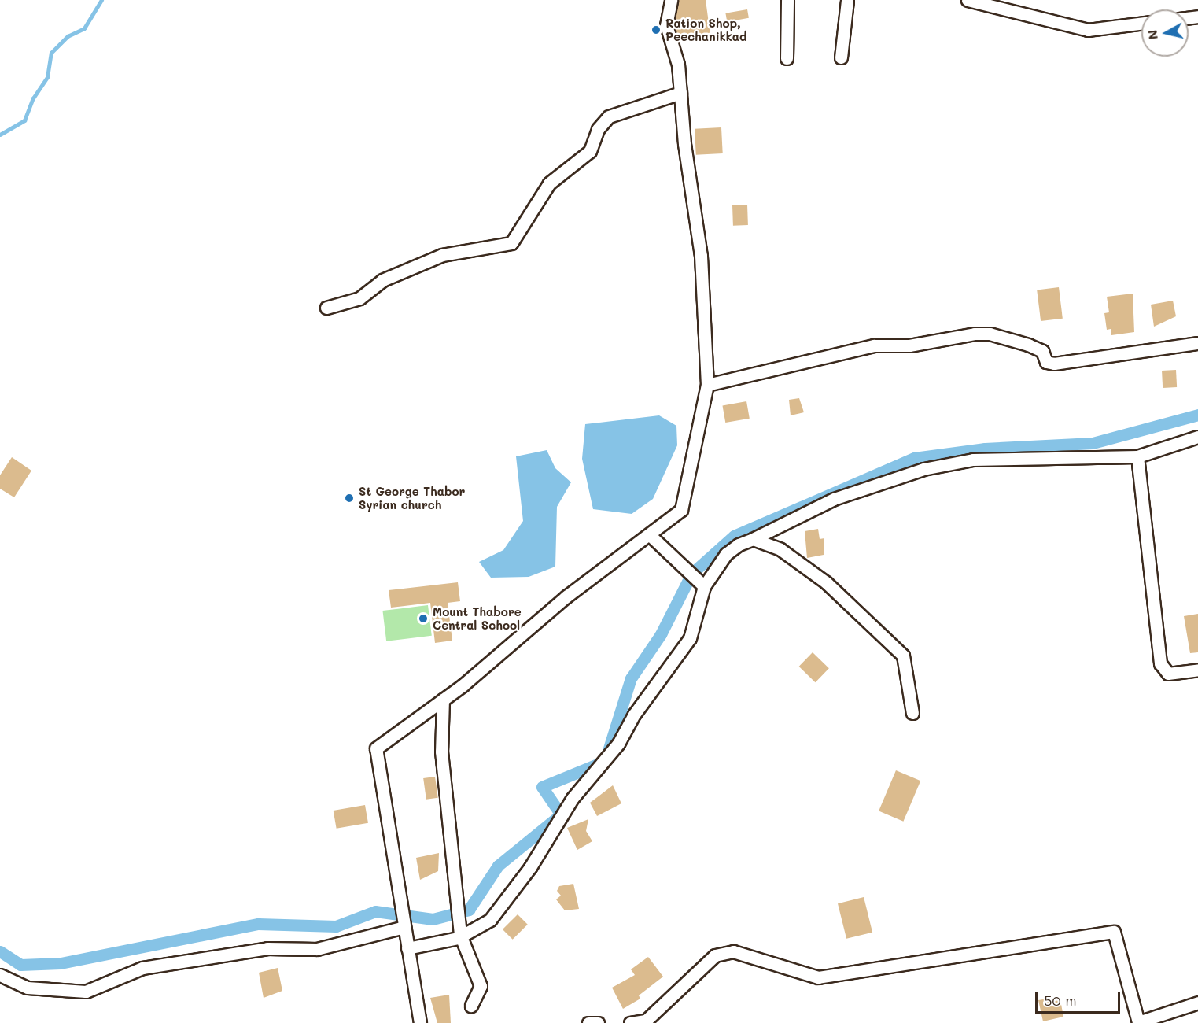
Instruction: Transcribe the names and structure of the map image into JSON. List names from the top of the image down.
{
  "places": ["Ration Shop, Peechanikkad", "St George Thabor Syrian church", "Mount Thabore Central School"],
  "scale_bar": "50 m",
  "north": "left"
}
